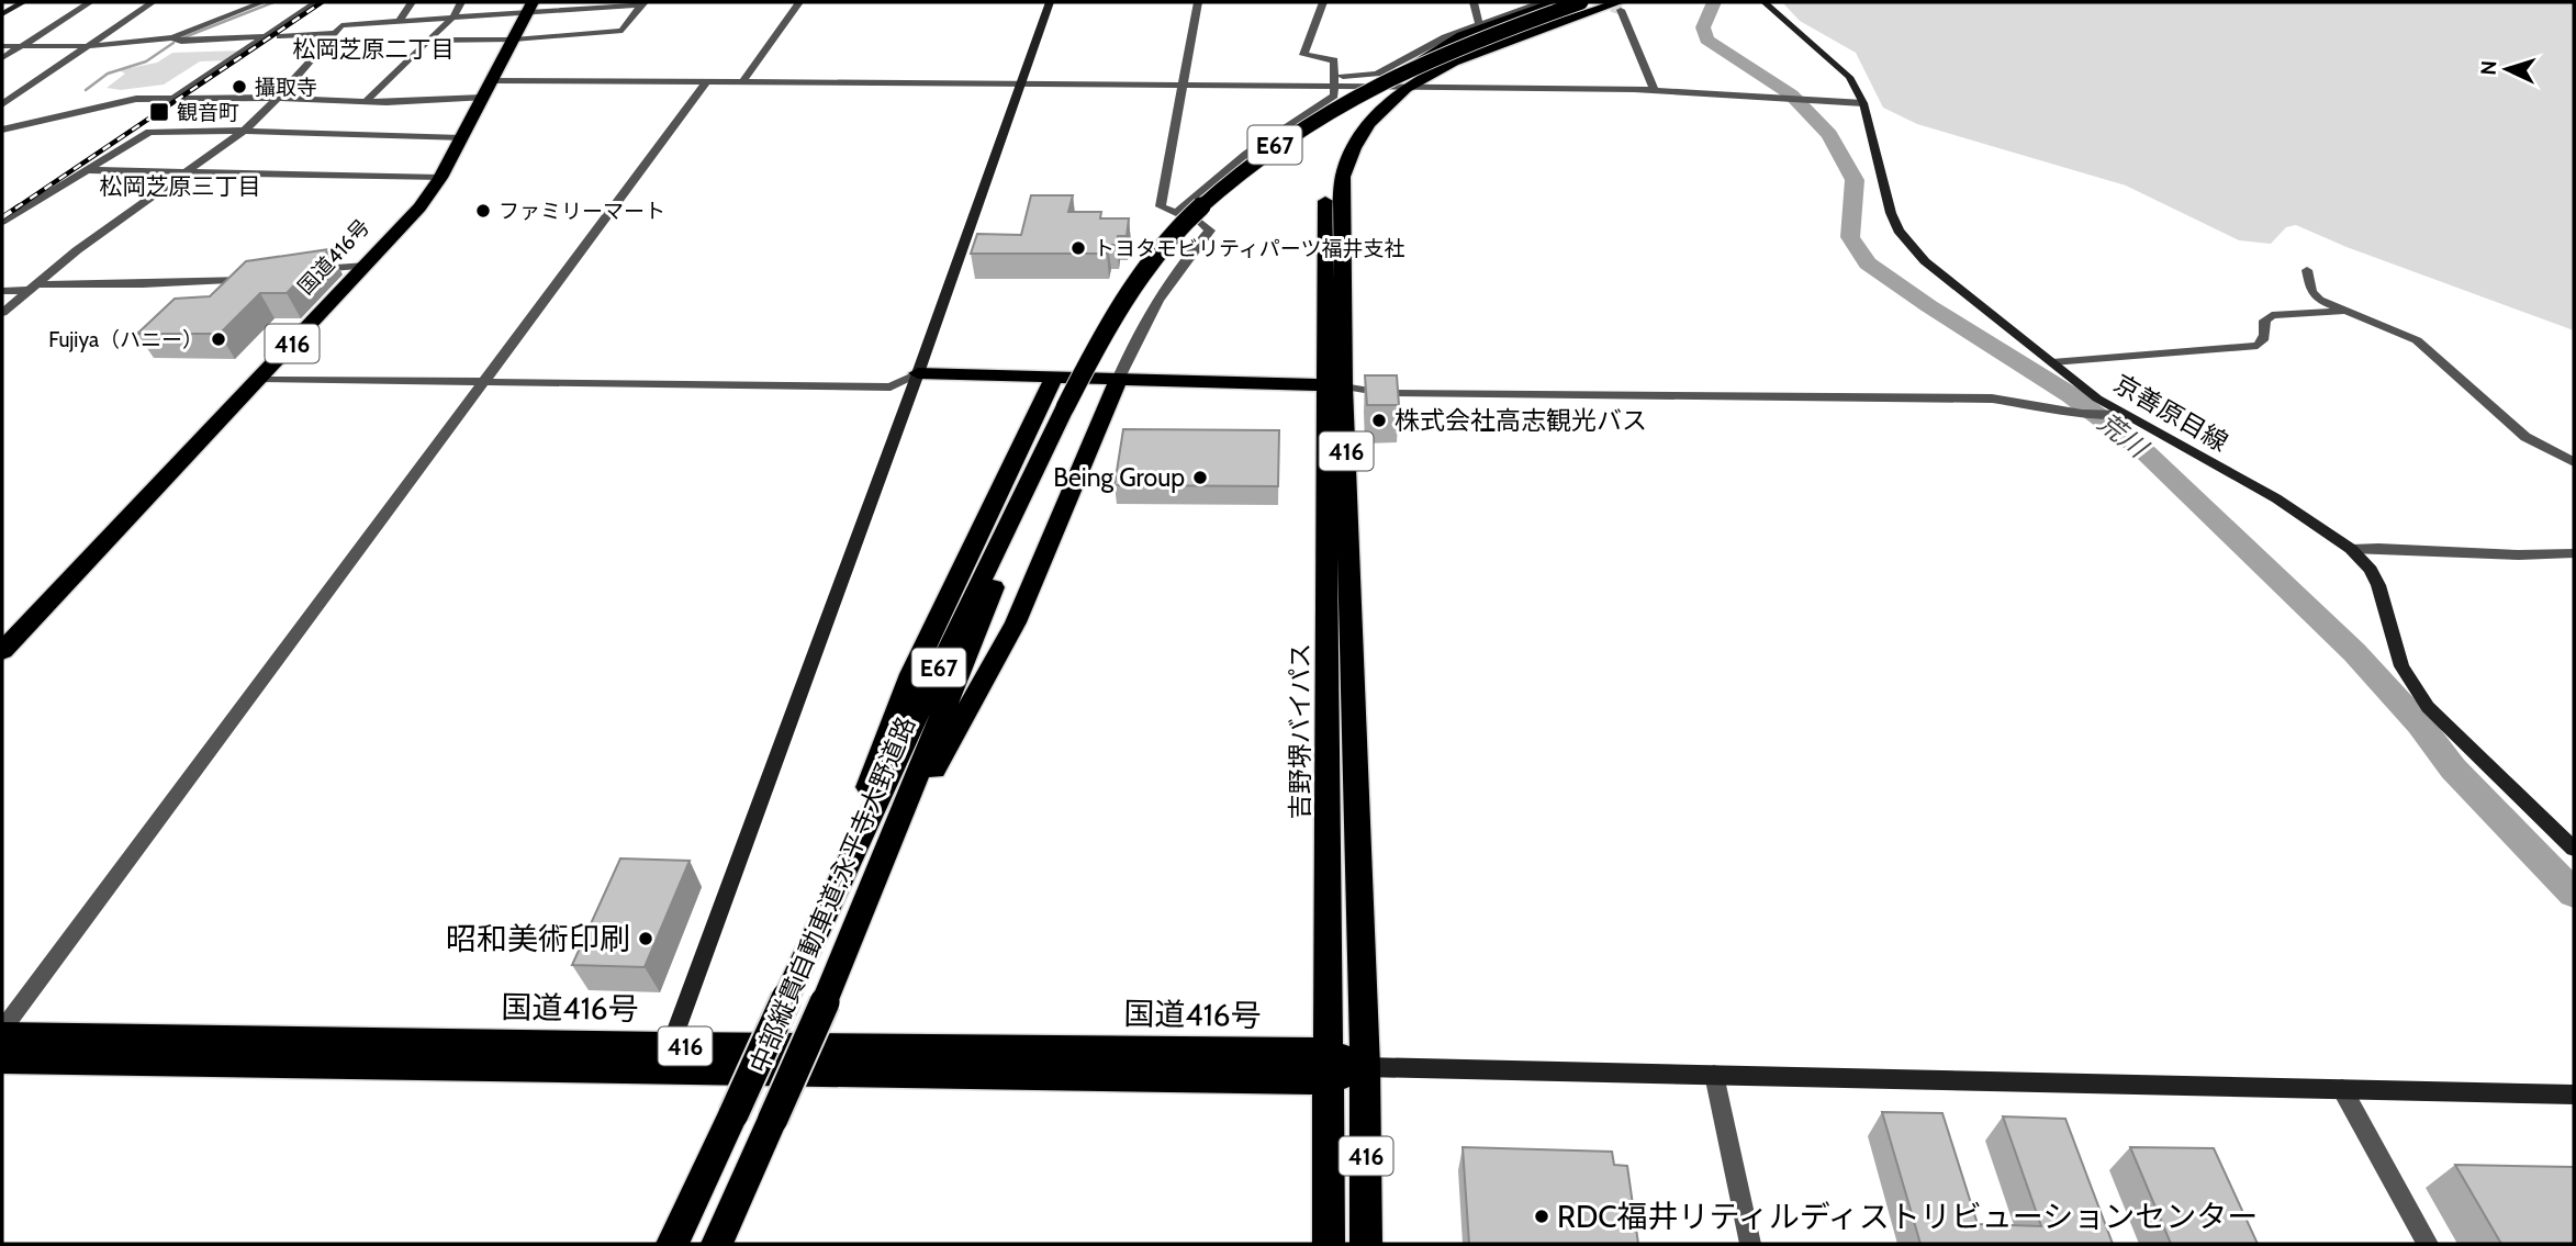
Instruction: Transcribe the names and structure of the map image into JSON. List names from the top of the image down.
{
  "streets": {
    "highway": [
      "E67",
      "国道416号",
      "416",
      "吉野堺バイパス",
      "中部縦貫自動車道;永平寺大野道路"
    ],
    "street": ["京善原目線"]
  },
  "crossings": [
    ["国道416号", "416"],
    ["国道416号", "吉野堺バイパス"],
    ["416", "吉野堺バイパス"],
    ["吉野堺バイパス", "中部縦貫自動車道;永平寺大野道路"]
  ],
  "districts": ["松岡芝原二丁目", "松岡芝原三丁目"],
  "water": ["荒川"],
  "places": {
    "other": [
      "攝取寺",
      "ファミリーマート",
      "トヨタモビリティパーツ福井支社",
      "Fujiya（ハニー）",
      "株式会社高志観光バス",
      "Being Group",
      "昭和美術印刷",
      "RDC福井リティルディストリビューションセンター"
    ],
    "transit": ["観音町"]
  },
  "north": "left"
}
